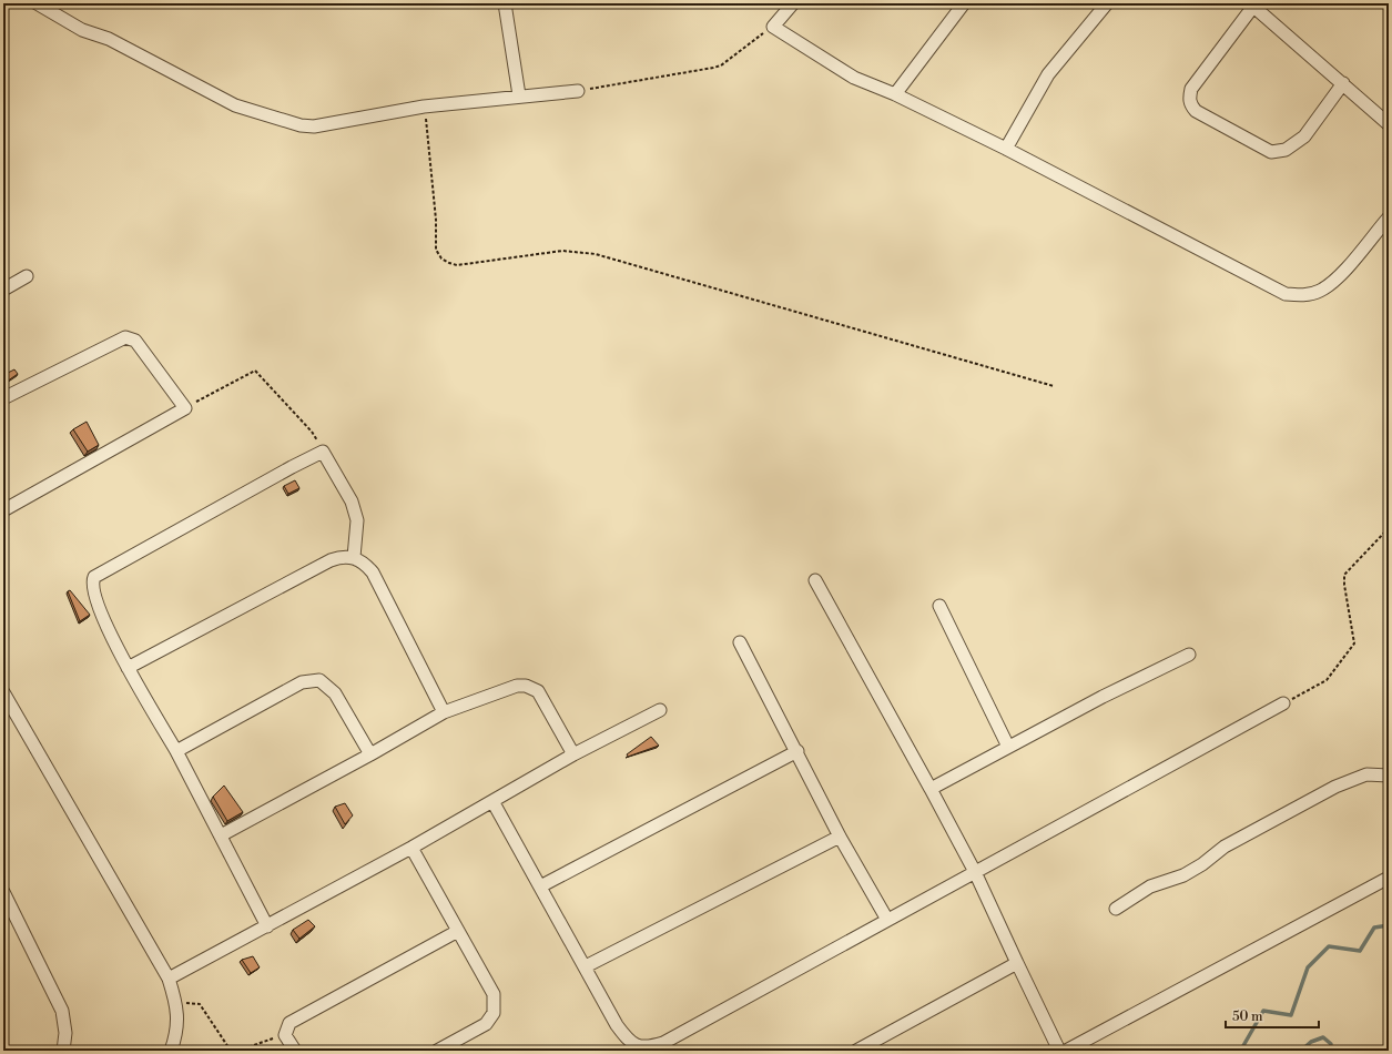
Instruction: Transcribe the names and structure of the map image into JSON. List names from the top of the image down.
{
  "scale_bar": "50 m"
}
